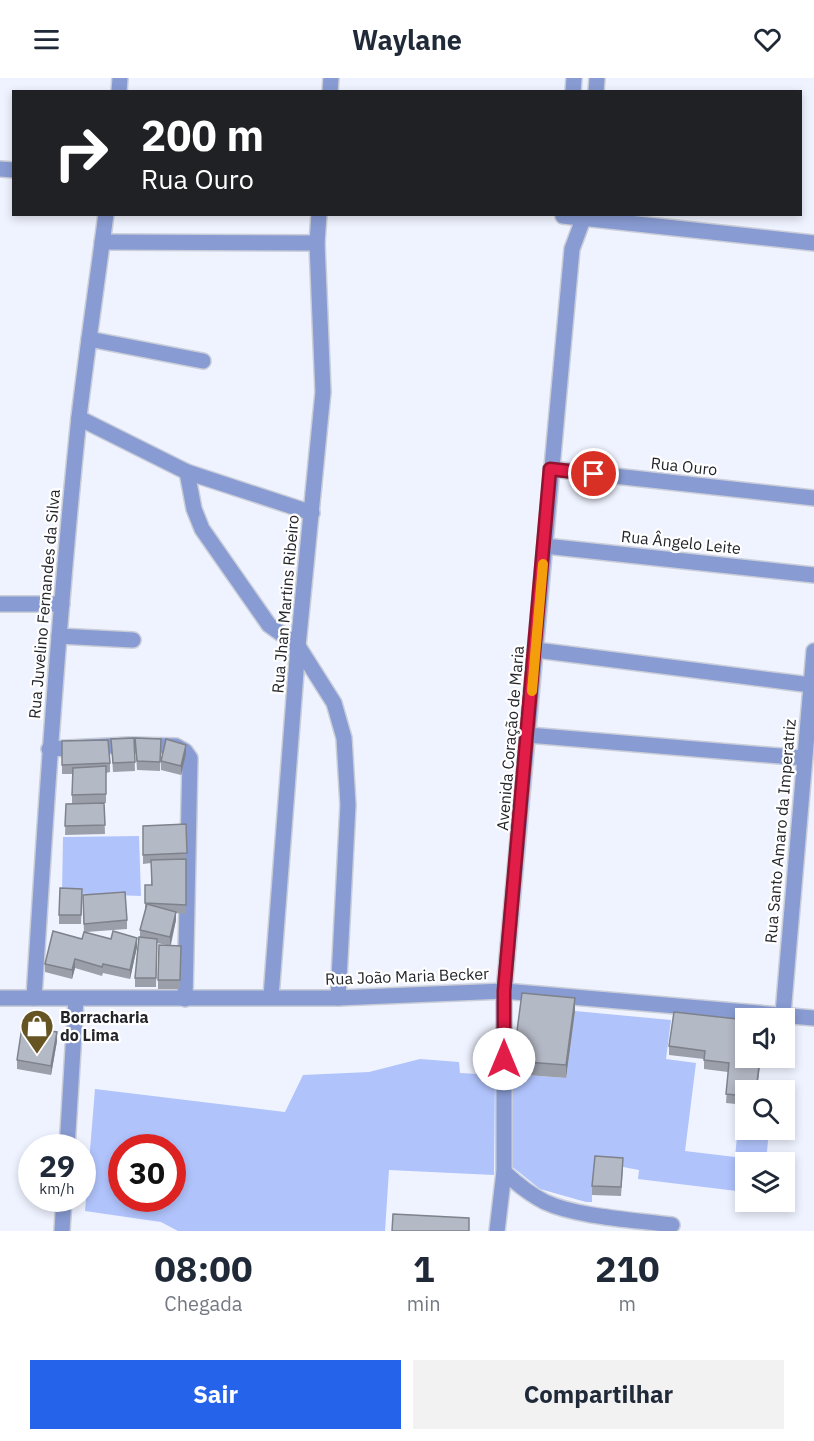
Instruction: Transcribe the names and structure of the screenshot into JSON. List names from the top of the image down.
{
  "streets": {
    "street": [
      "Rua Ouro",
      "Rua Ângelo Leite",
      "Rua Juvelino Fernandes da Silva",
      "Rua Jhan Martins Ribeiro",
      "Avenida Coração de Maria",
      "Rua Santo Amaro da Imperatriz",
      "Rua João Maria Becker"
    ]
  },
  "crossings": [
    ["Rua Ouro", "Avenida Coração de Maria"],
    ["Rua Ângelo Leite", "Avenida Coração de Maria"],
    ["Rua Juvelino Fernandes da Silva", "Rua João Maria Becker"],
    ["Rua Jhan Martins Ribeiro", "Rua João Maria Becker"],
    ["Avenida Coração de Maria", "Rua João Maria Becker"]
  ],
  "places": {
    "shop": ["Borracharia do Lima"]
  },
  "page": {
    "header": "Waylane",
    "turn": ["200 m", "Rua Ouro"],
    "speed": "29 km/h",
    "limit": "30",
    "eta": [
      "08:00",
      "Chegada",
      "1",
      "min",
      "210",
      "m"
    ],
    "buttons": ["Sair", "Compartilhar"]
  }
}
